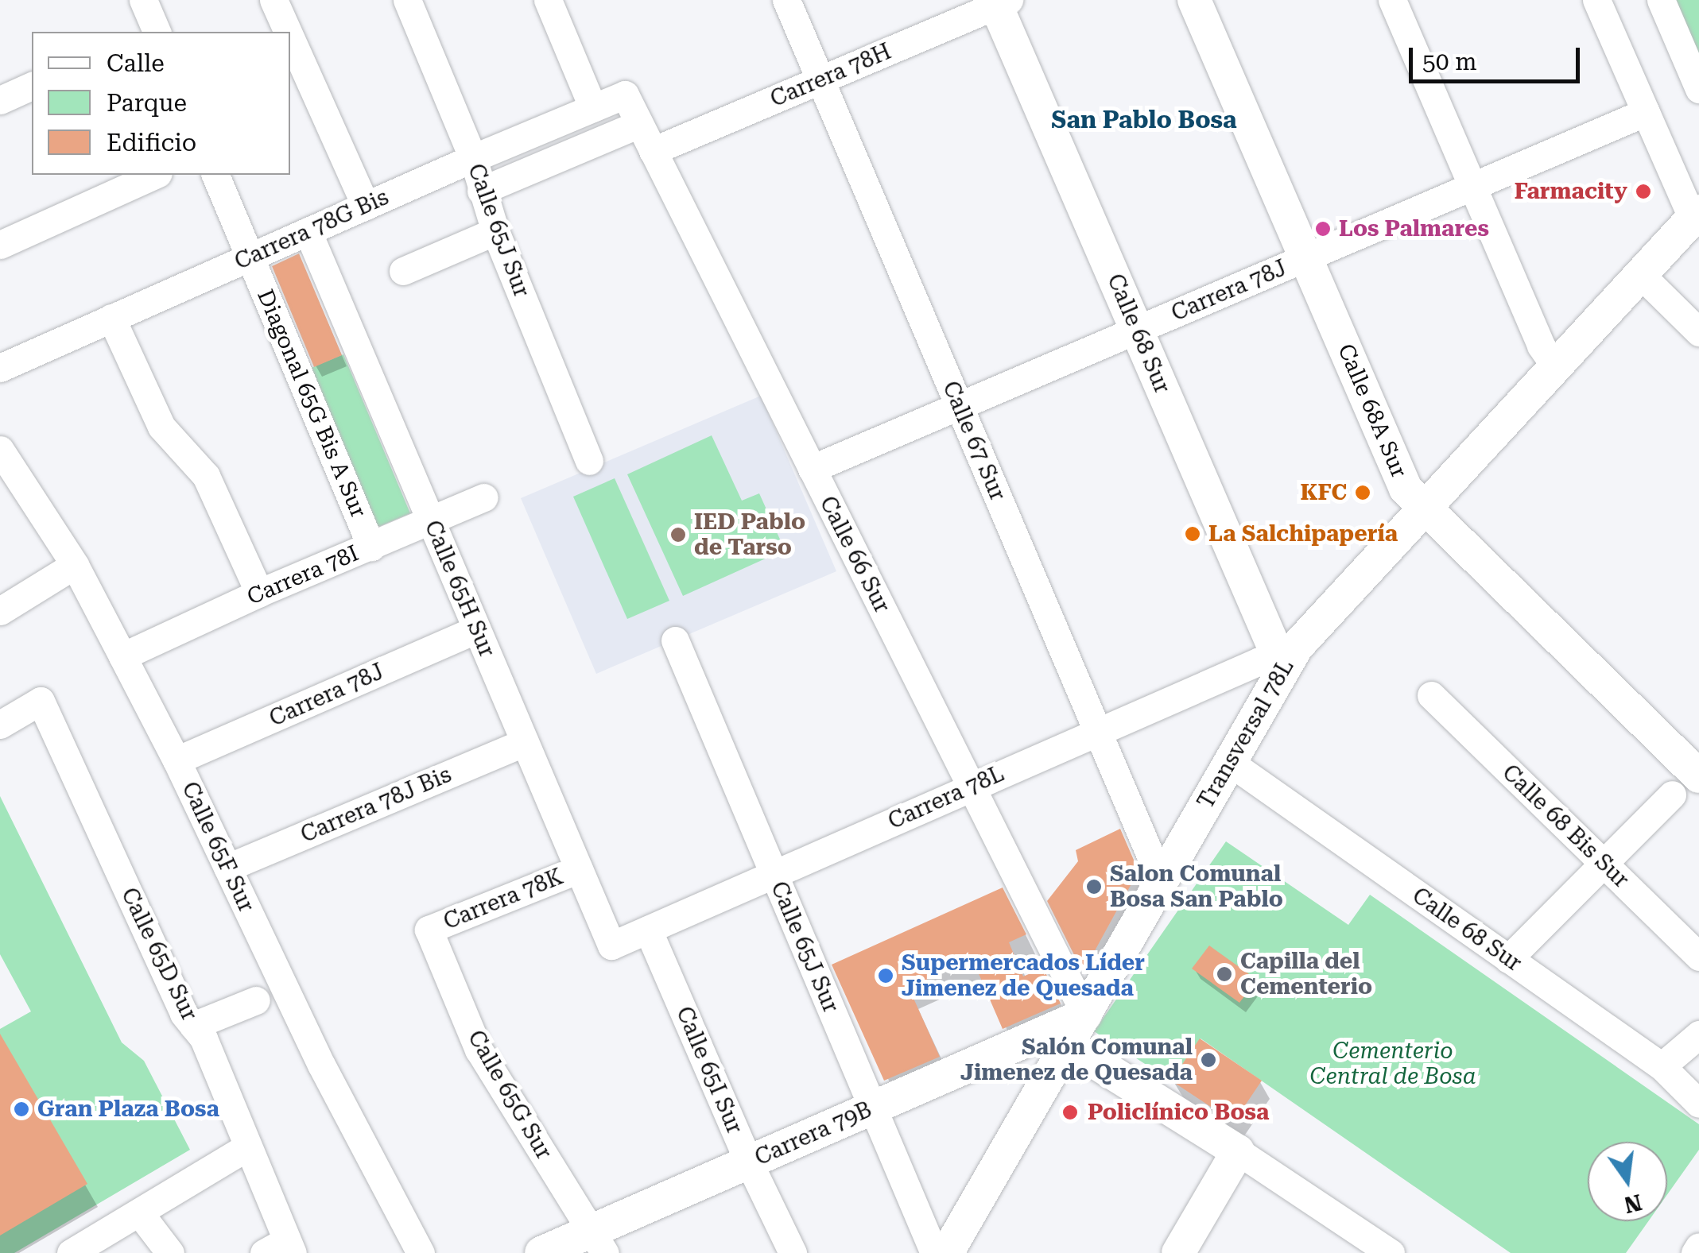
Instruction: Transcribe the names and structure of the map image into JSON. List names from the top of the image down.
{
  "streets": {
    "street": [
      "Carrera 78H",
      "Carrera 78G Bis",
      "Calle 65J Sur",
      "Carrera 78J",
      "Calle 68 Sur",
      "Diagonal 65G Bis A Sur",
      "Calle 68A Sur",
      "Calle 67 Sur",
      "Calle 66 Sur",
      "Carrera 78I",
      "Calle 65H Sur",
      "Transversal 78L",
      "Carrera 78L",
      "Carrera 78J Bis",
      "Calle 68 Bis Sur",
      "Calle 65F Sur",
      "Carrera 78K",
      "Calle 65D Sur",
      "Calle 65I Sur",
      "Calle 65G Sur",
      "Carrera 79B"
    ]
  },
  "crossings": [
    ["Carrera 78H", "Calle 68 Sur"],
    ["Carrera 78H", "Calle 67 Sur"],
    ["Carrera 78H", "Calle 66 Sur"],
    ["Carrera 78G Bis", "Calle 65J Sur"],
    ["Carrera 78G Bis", "Diagonal 65G Bis A Sur"],
    ["Carrera 78G Bis", "Calle 66 Sur"],
    ["Carrera 78G Bis", "Calle 65H Sur"],
    ["Calle 65J Sur", "Carrera 78L"],
    ["Calle 65J Sur", "Carrera 79B"],
    ["Carrera 78J", "Calle 68 Sur"],
    ["Carrera 78J", "Calle 68A Sur"],
    ["Carrera 78J", "Calle 67 Sur"],
    ["Carrera 78J", "Calle 66 Sur"],
    ["Carrera 78J", "Calle 65H Sur"],
    ["Carrera 78J", "Calle 65F Sur"],
    ["Calle 68 Sur", "Transversal 78L"],
    ["Calle 68 Sur", "Carrera 78L"],
    ["Diagonal 65G Bis A Sur", "Carrera 78I"],
    ["Calle 68A Sur", "Transversal 78L"],
    ["Calle 67 Sur", "Transversal 78L"],
    ["Calle 67 Sur", "Carrera 78L"],
    ["Calle 66 Sur", "Transversal 78L"],
    ["Calle 66 Sur", "Carrera 78L"],
    ["Calle 66 Sur", "Carrera 79B"],
    ["Carrera 78I", "Calle 65H Sur"],
    ["Carrera 78I", "Calle 65F Sur"],
    ["Calle 65H Sur", "Carrera 78L"],
    ["Calle 65H Sur", "Carrera 78J Bis"],
    ["Calle 65H Sur", "Carrera 78K"],
    ["Transversal 78L", "Carrera 78L"],
    ["Transversal 78L", "Carrera 79B"],
    ["Carrera 78L", "Calle 65I Sur"],
    ["Carrera 78J Bis", "Calle 65F Sur"],
    ["Carrera 78K", "Calle 65G Sur"],
    ["Calle 65I Sur", "Carrera 79B"],
    ["Calle 65G Sur", "Carrera 79B"]
  ],
  "districts": ["San Pablo Bosa"],
  "parks": ["Cementerio Central de Bosa"],
  "places": [
    "Farmacity",
    "Los Palmares",
    "KFC",
    "La Salchipapería",
    "IED Pablo de Tarso",
    "Salon Comunal Bosa San Pablo",
    "Capilla del Cementerio",
    "Supermercados Líder Jimenez de Quesada",
    "Salón Comunal Jimenez de Quesada",
    "Gran Plaza Bosa",
    "Policlínico Bosa"
  ],
  "legend": ["Calle", "Parque", "Edificio"],
  "scale_bar": "50 m",
  "north": "bottom"
}
